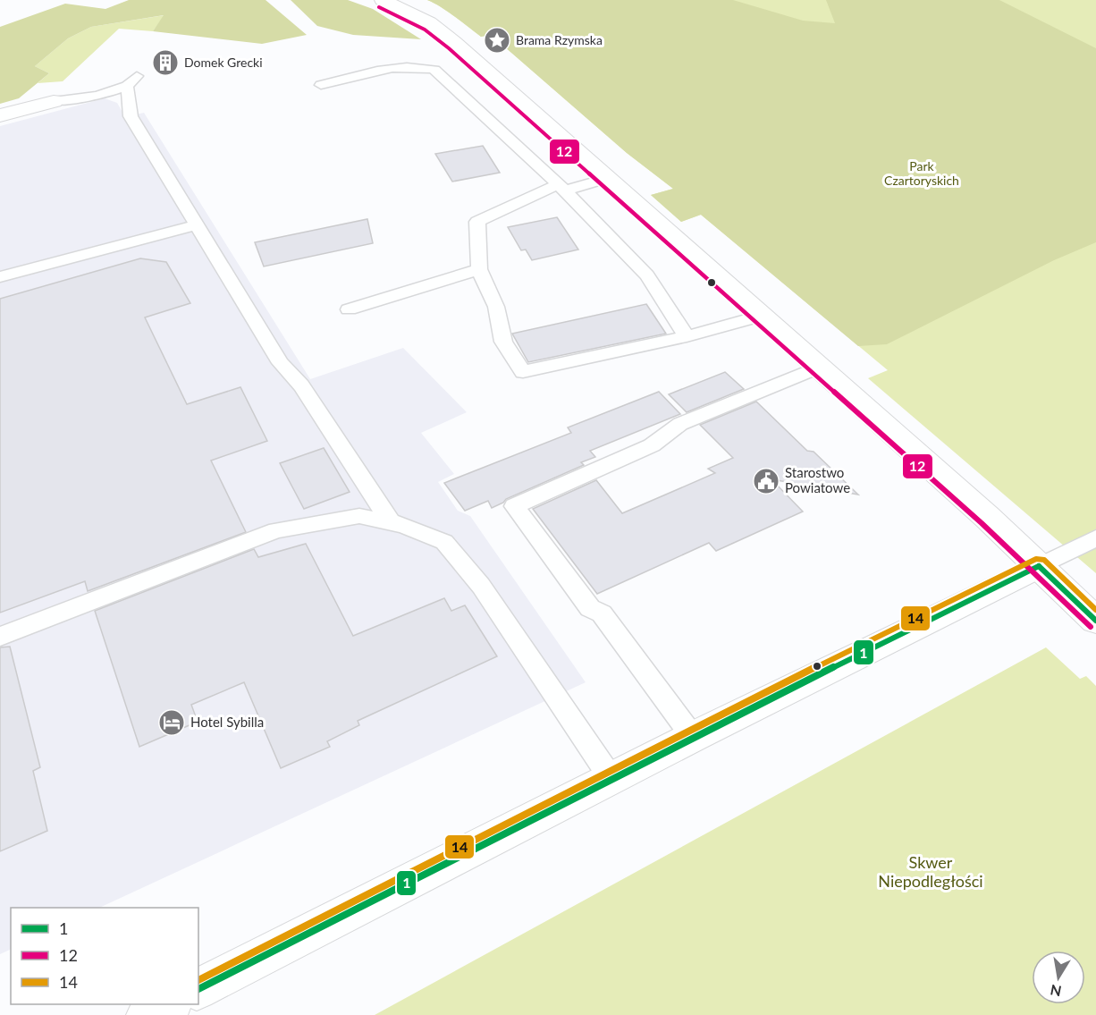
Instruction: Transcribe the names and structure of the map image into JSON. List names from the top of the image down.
{
  "parks": ["Park Czartoryskich", "Skwer Niepodległości"],
  "places": {
    "place": ["Brama Rzymska"],
    "building": ["Domek Grecki"],
    "public building": ["Starostwo Powiatowe"],
    "hotel": ["Hotel Sybilla"]
  },
  "lines": ["transit line 12", "transit line 14", "transit line 1"],
  "legend": ["1", "12", "14"],
  "north": "bottom"
}
